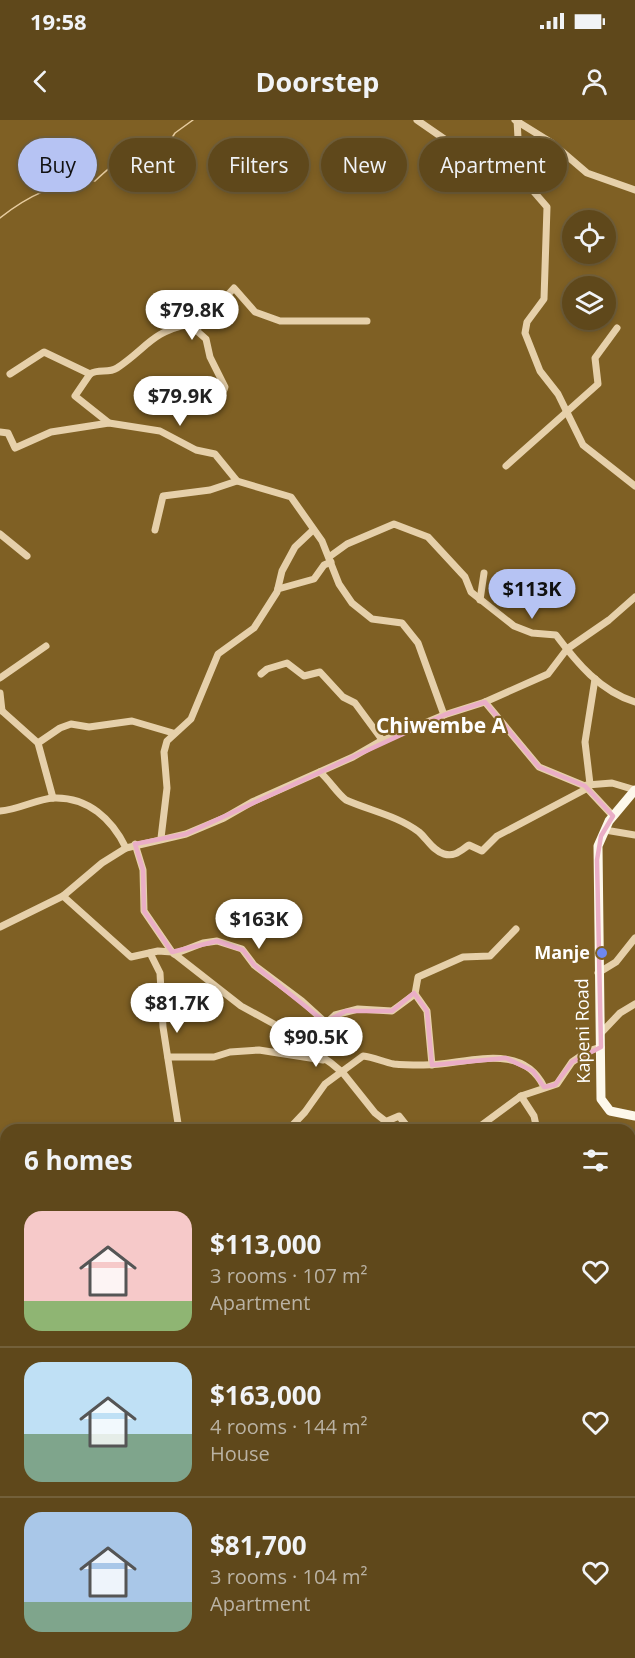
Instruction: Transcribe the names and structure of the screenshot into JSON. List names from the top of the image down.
{
  "streets": {
    "main road": ["Kapeni Road"]
  },
  "districts": ["Chiwembe A"],
  "places": ["Manje"],
  "page": {
    "status": "19:58",
    "header": "Doorstep",
    "chip": [
      "Buy",
      "Rent",
      "Filters",
      "New",
      "Apartment"
    ],
    "price": [
      "$79.8K",
      "$79.9K",
      "$113K",
      "$163K",
      "$81.7K",
      "$90.5K"
    ],
    "heading": "6 homes",
    "list": [
      {
        "name": "$113,000",
        "note": "3 rooms · 107 m² · Apartment"
      },
      {
        "name": "$163,000",
        "note": "4 rooms · 144 m² · House"
      },
      {
        "name": "$81,700",
        "note": "3 rooms · 104 m² · Apartment"
      }
    ]
  }
}
